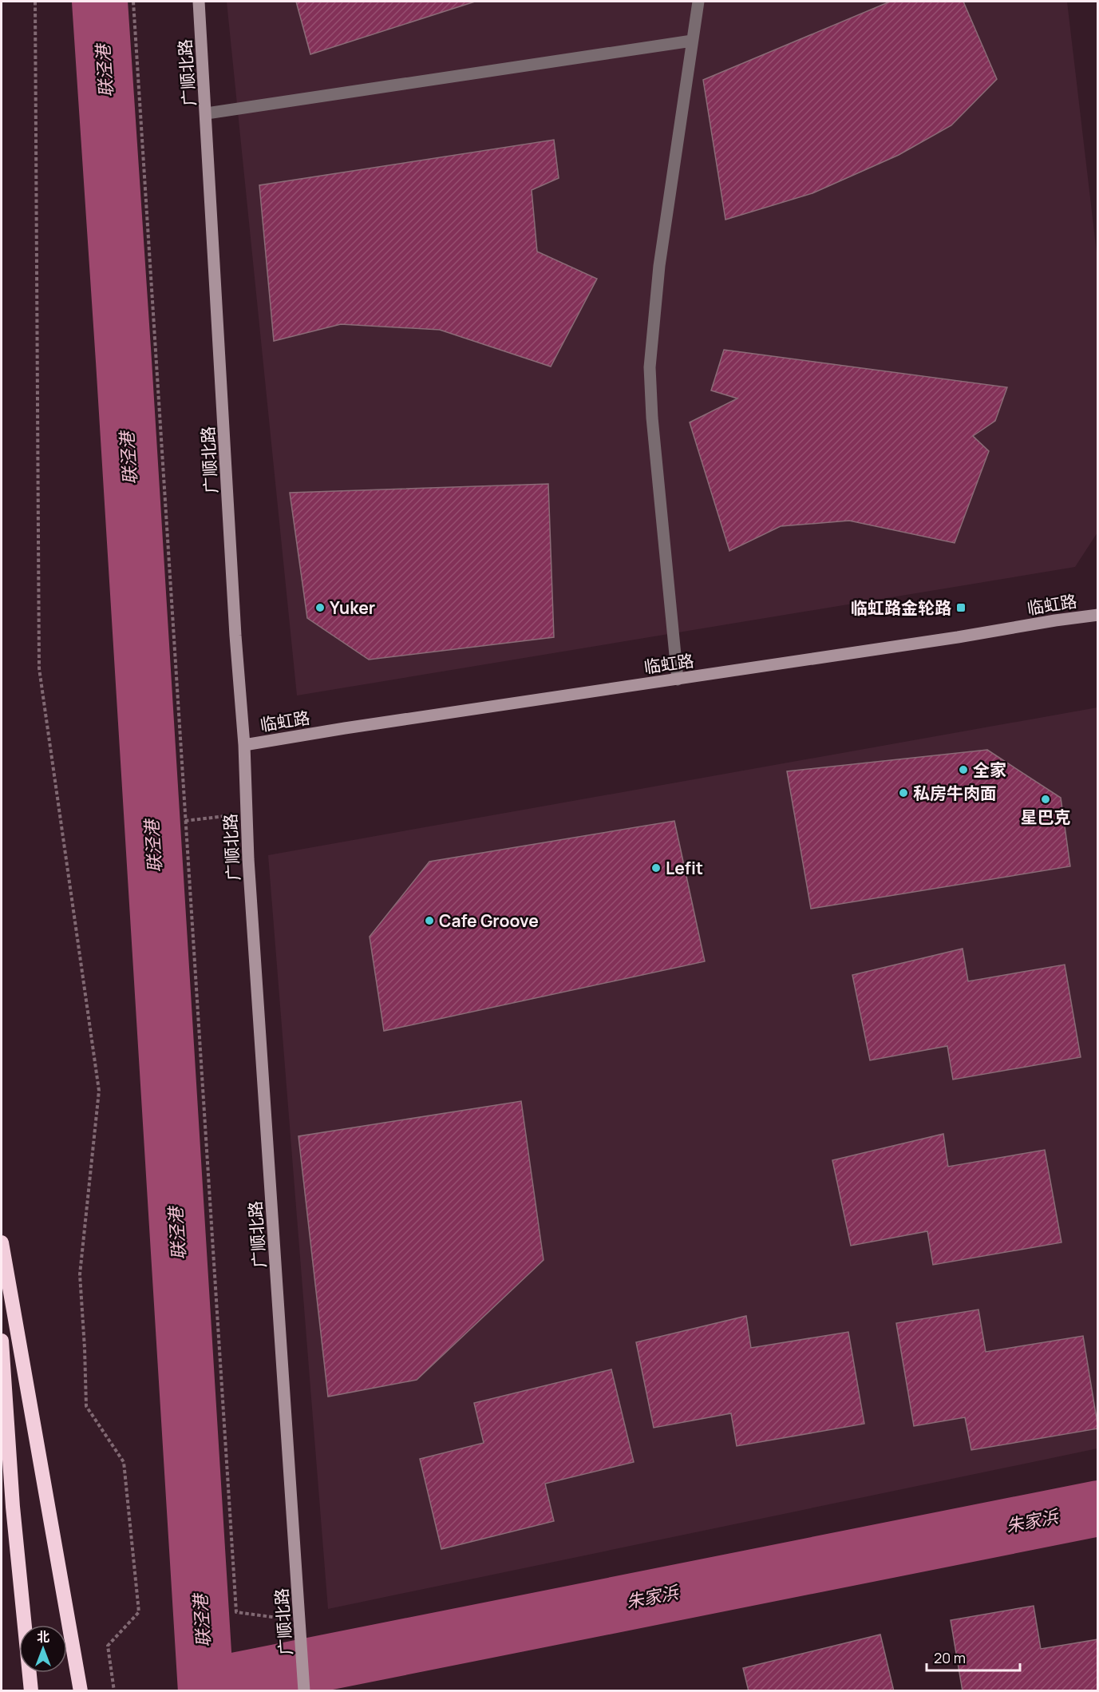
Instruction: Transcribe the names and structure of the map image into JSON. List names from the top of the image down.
{
  "streets": {
    "street": ["广顺北路", "临虹路"]
  },
  "crossings": [
    ["广顺北路", "临虹路"]
  ],
  "water": ["联泾港", "朱家浜"],
  "places": {
    "other": [
      "Yuker",
      "全家",
      "私房牛肉面",
      "星巴克",
      "Lefit",
      "Cafe Groove"
    ],
    "transit": ["临虹路金轮路"]
  },
  "scale_bar": "20 m",
  "north": "top"
}
